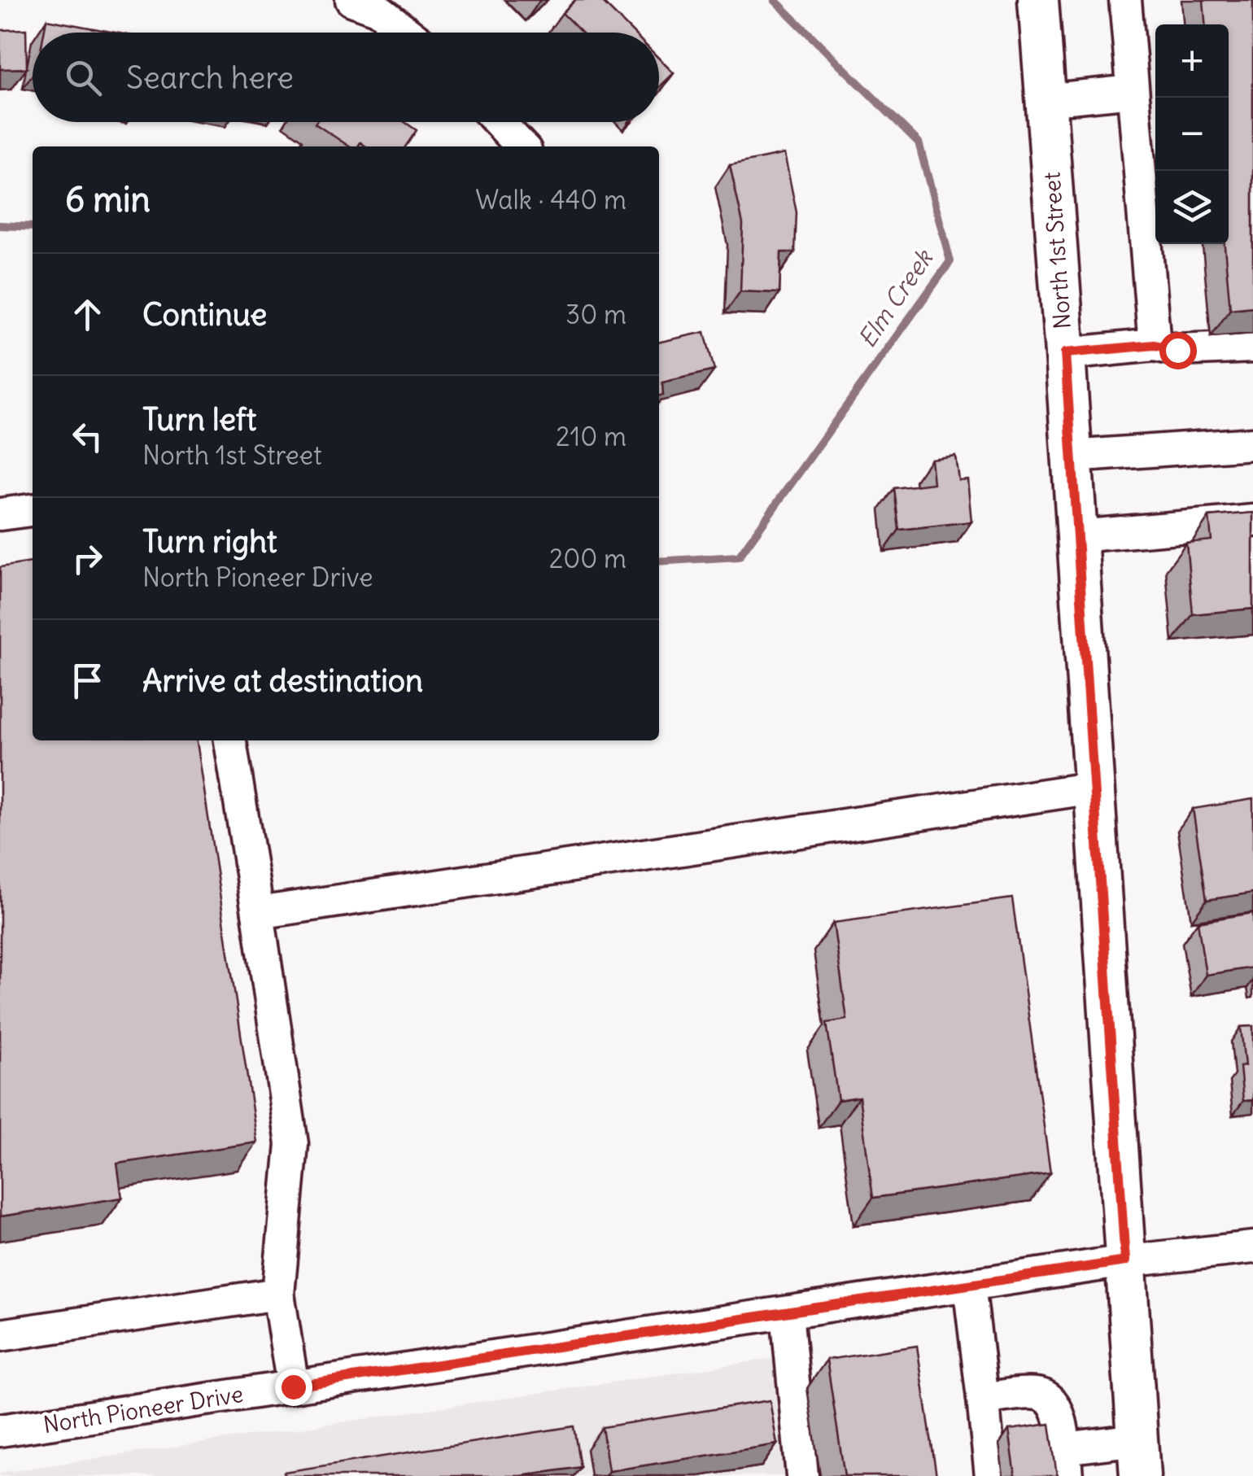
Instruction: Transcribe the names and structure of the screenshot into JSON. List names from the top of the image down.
{
  "streets": {
    "main road": ["North 1st Street"],
    "street": ["North Pioneer Drive"]
  },
  "crossings": [
    ["North 1st Street", "North Pioneer Drive"]
  ],
  "water": ["Elm Creek"],
  "page": {
    "map_buttons": ["+", "−"],
    "search": "Search here",
    "heading": ["6 min", "Walk · 440 m"],
    "list": [
      ["Continue", "30 m"],
      ["Turn left", "North 1st Street", "210 m"],
      ["Turn right", "North Pioneer Drive", "200 m"],
      "Arrive at destination"
    ]
  }
}
